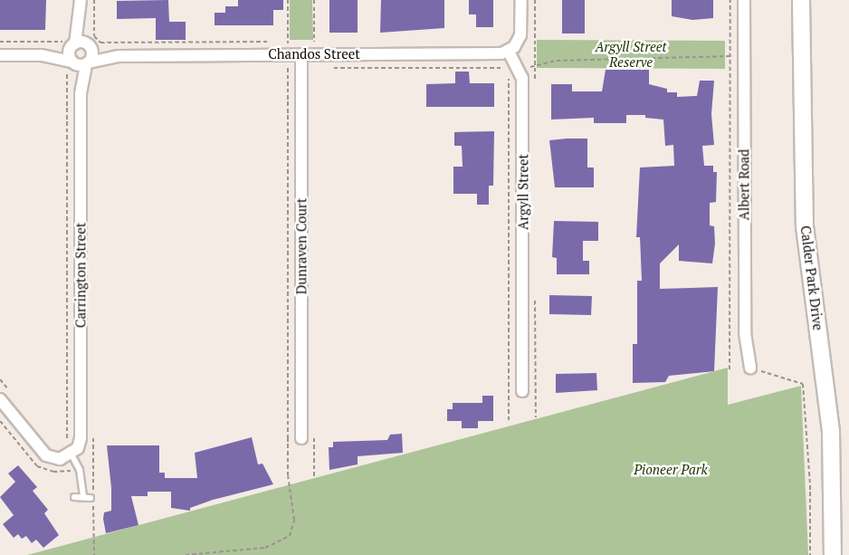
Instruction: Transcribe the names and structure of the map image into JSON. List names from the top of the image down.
{
  "streets": {
    "street": [
      "Chandos Street",
      "Albert Road",
      "Argyll Street",
      "Dunraven Court",
      "Carrington Street",
      "Calder Park Drive"
    ]
  },
  "crossings": [
    ["Chandos Street", "Argyll Street"],
    ["Chandos Street", "Dunraven Court"]
  ],
  "parks": ["Argyll Street Reserve", "Pioneer Park"]
}
